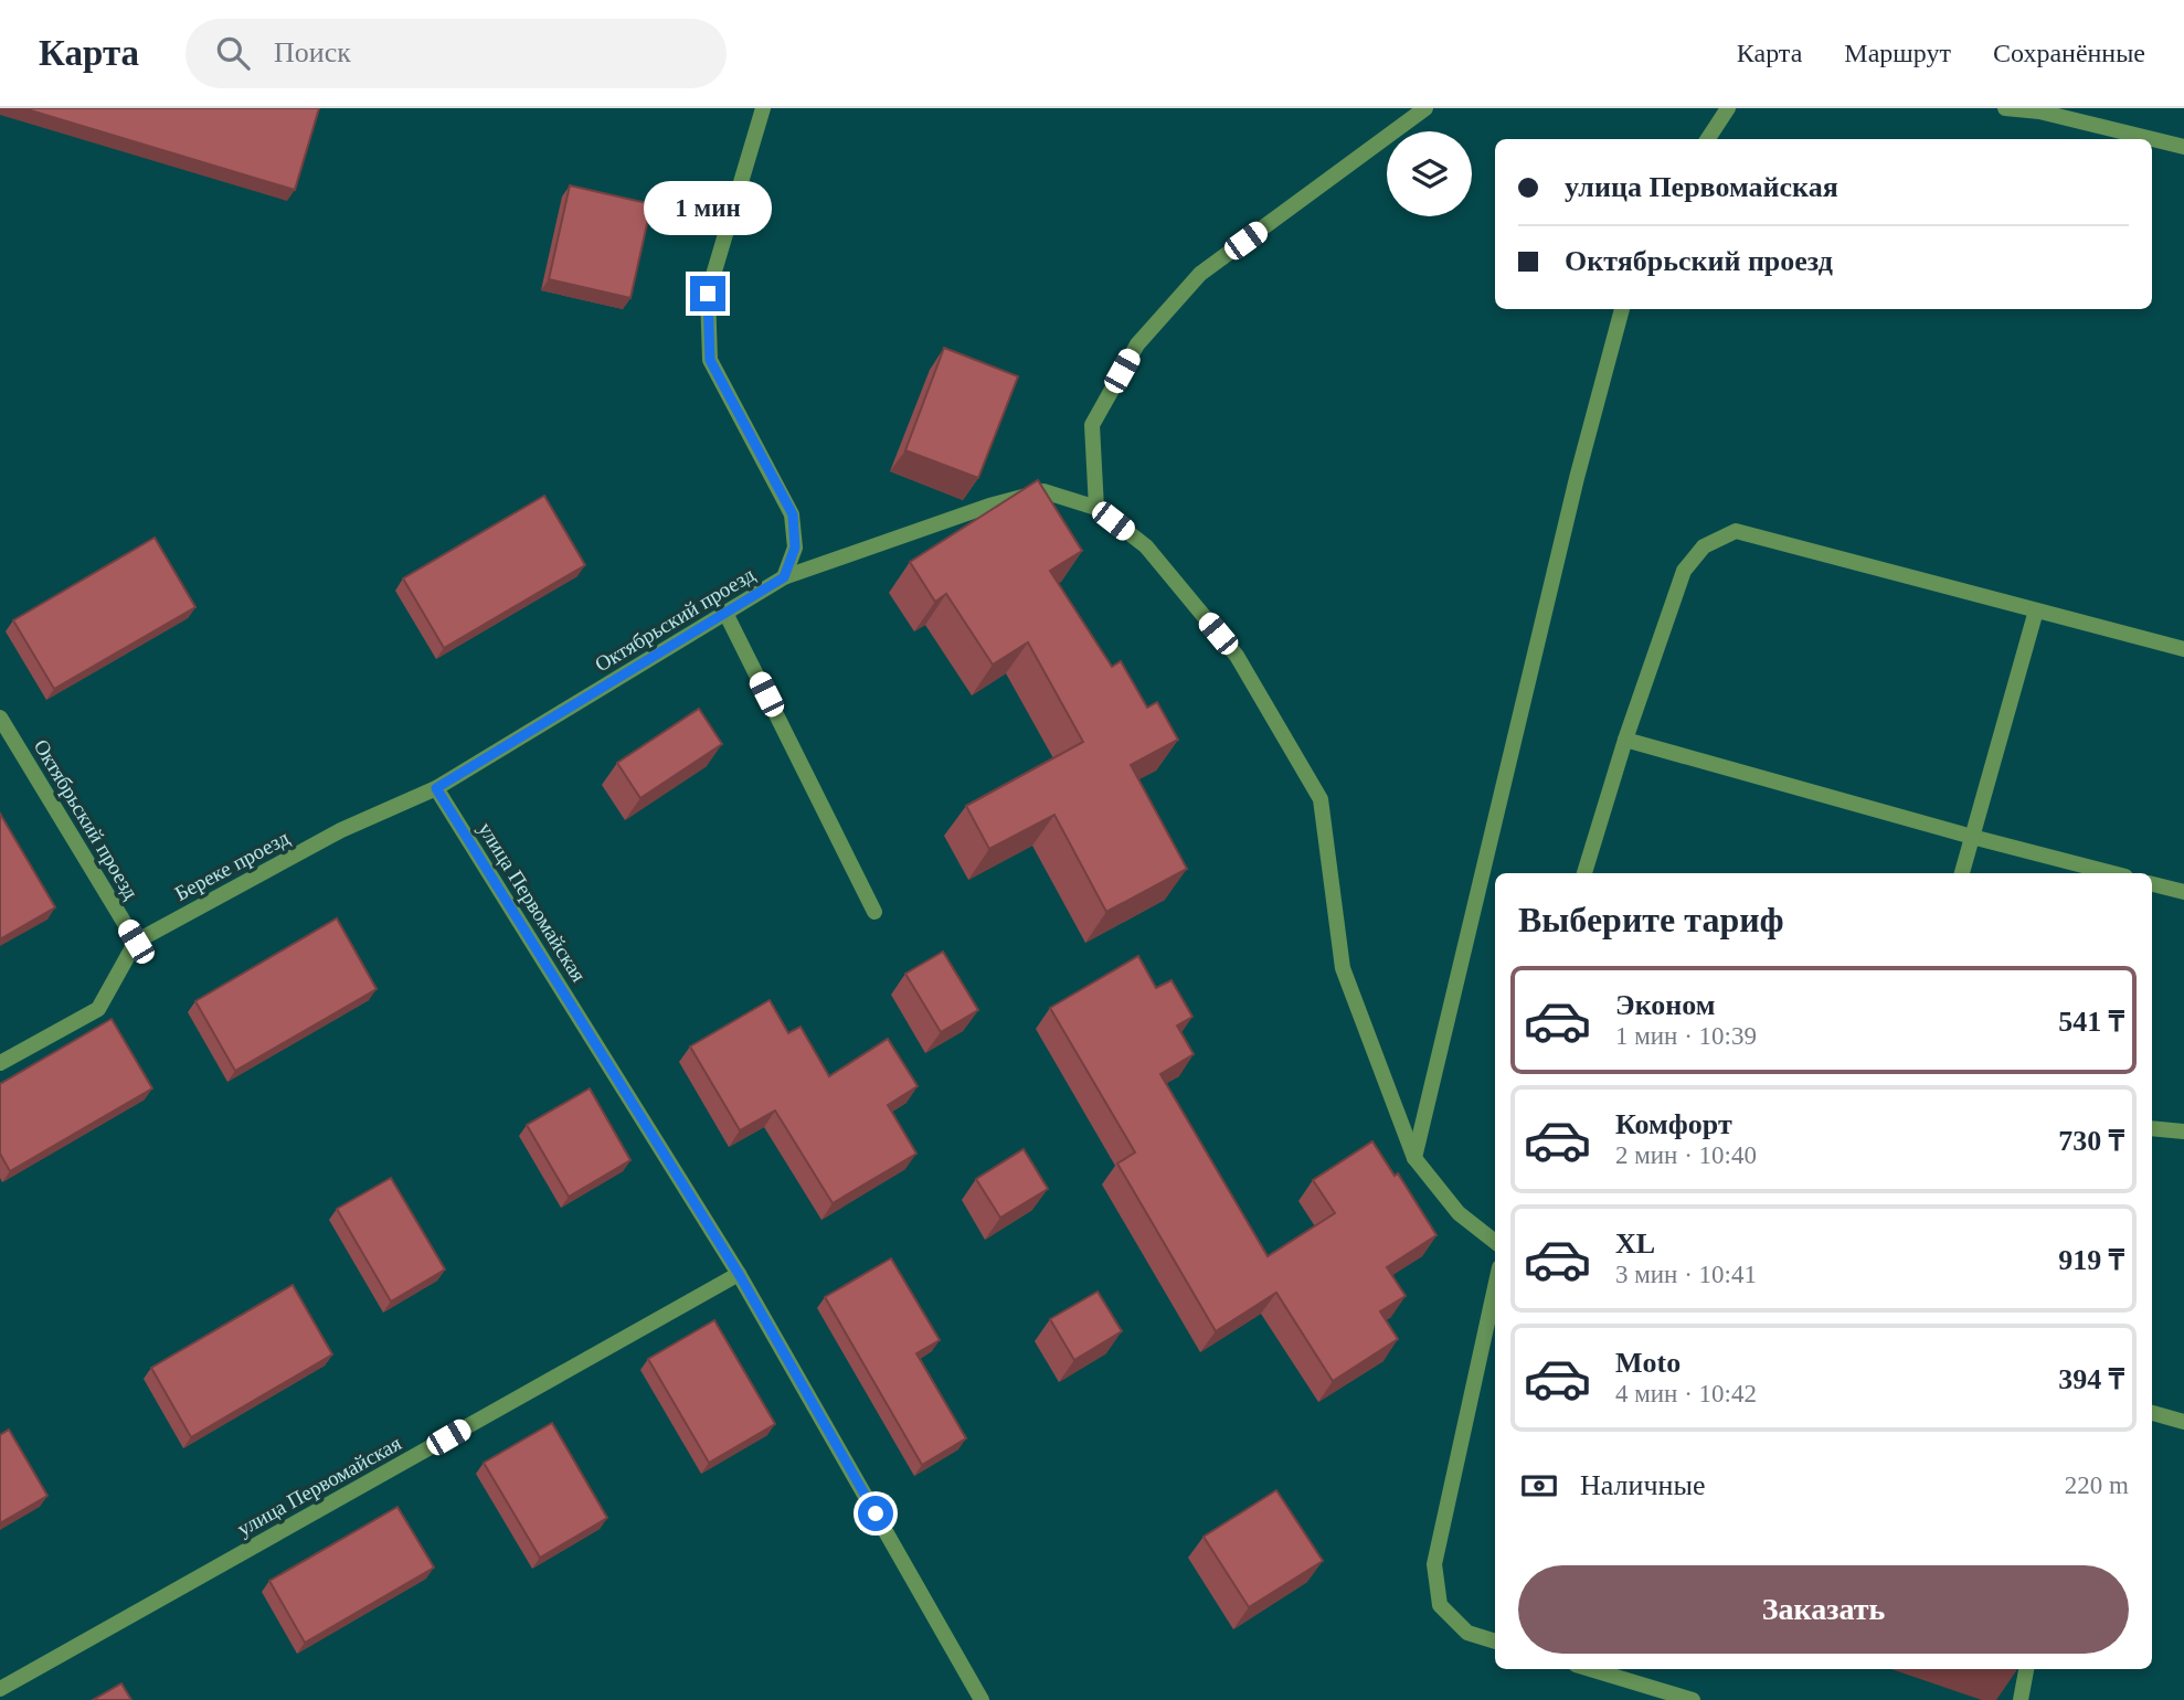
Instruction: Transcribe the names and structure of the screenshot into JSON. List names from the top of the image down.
{
  "streets": {
    "street": ["Октябрьский проезд", "Береке проезд", "улица Первомайская"]
  },
  "crossings": [
    ["Октябрьский проезд", "Береке проезд"],
    ["Октябрьский проезд", "улица Первомайская"],
    ["Береке проезд", "улица Первомайская"]
  ],
  "page": {
    "header": "Карта",
    "search": "Поиск",
    "nav": ["Карта", "Маршрут", "Сохранённые"],
    "banner": ["улица Первомайская", "Октябрьский проезд"],
    "bubble": "1 мин",
    "heading": "Выберите тариф",
    "list": [
      {
        "name": "Эконом",
        "note": "1 мин · 10:39",
        "value": "541 ₸"
      },
      {
        "name": "Комфорт",
        "note": "2 мин · 10:40",
        "value": "730 ₸"
      },
      {
        "name": "XL",
        "note": "3 мин · 10:41",
        "value": "919 ₸"
      },
      {
        "name": "Moto",
        "note": "4 мин · 10:42",
        "value": "394 ₸"
      }
    ],
    "pay": ["Наличные", "220 m"],
    "buttons": "Заказать"
  }
}
